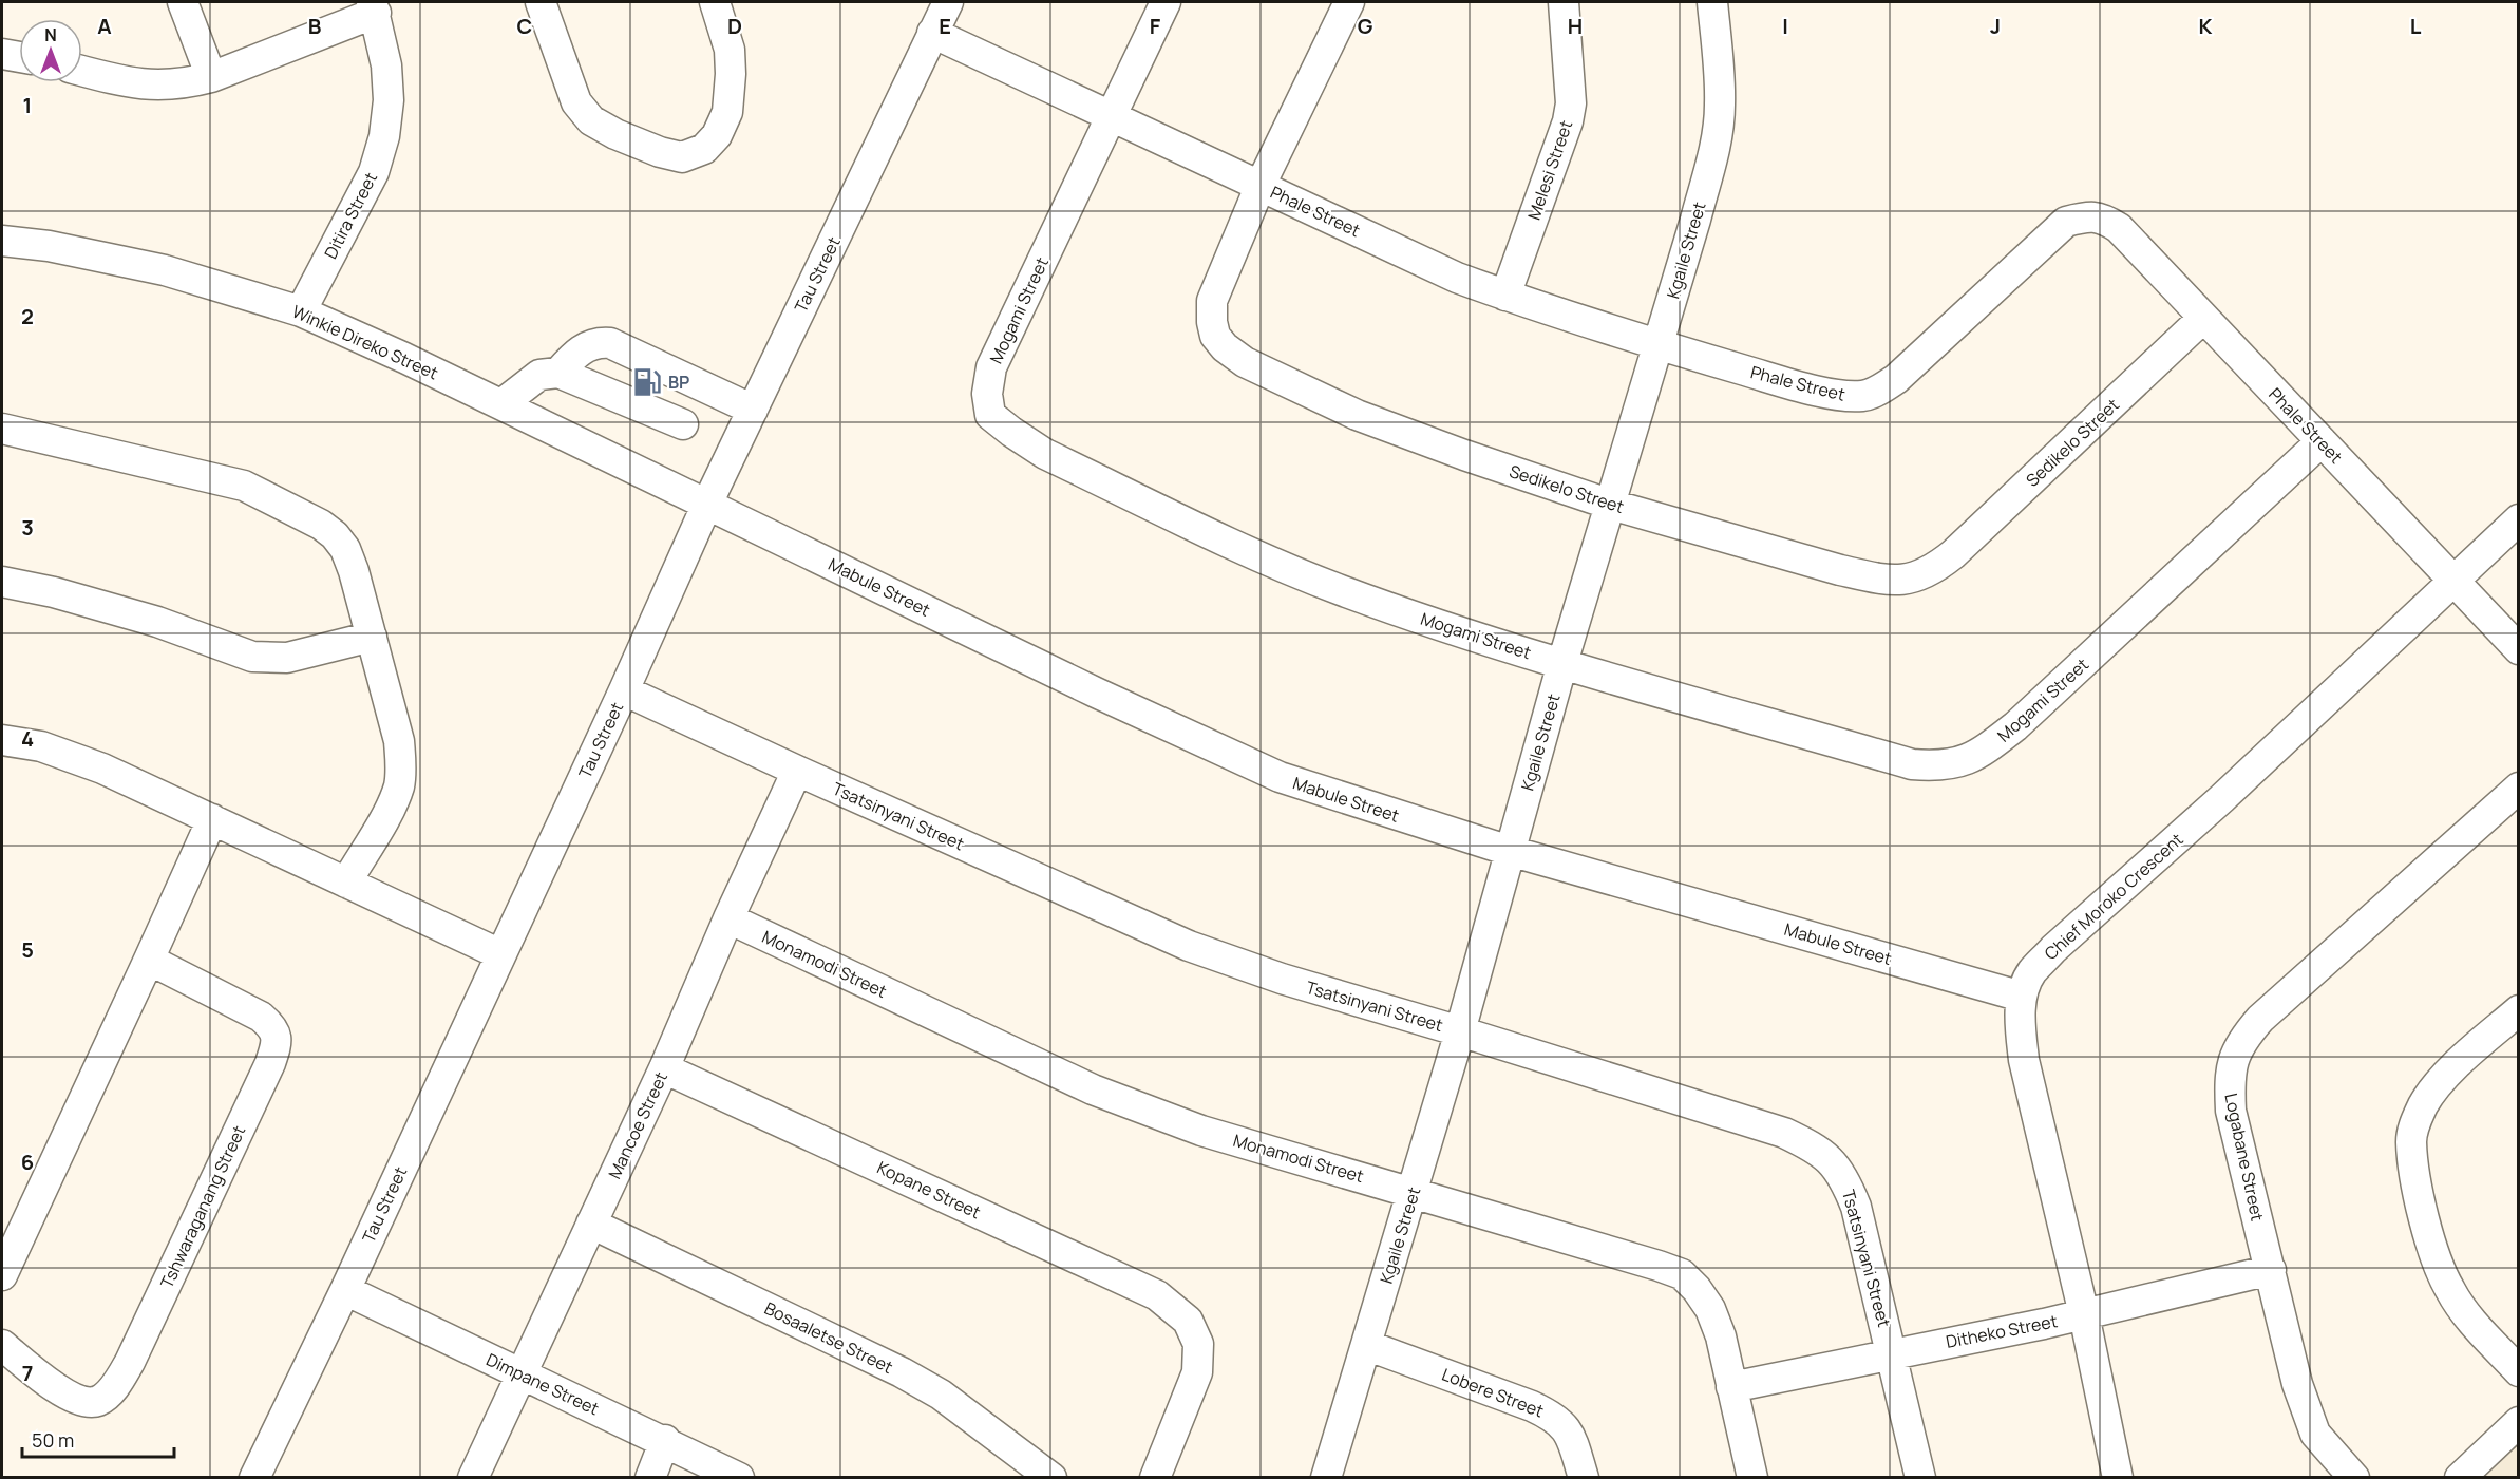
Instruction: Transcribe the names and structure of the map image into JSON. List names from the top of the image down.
{
  "streets": {
    "street": [
      "Melesi Street",
      "Phale Street",
      "Ditira Street",
      "Kgaile Street",
      "Tau Street",
      "Mogami Street",
      "Winkie Direko Street",
      "Sedikelo Street",
      "Mabule Street",
      "Tsatsinyani Street",
      "Chief Moroko Crescent",
      "Monamodi Street",
      "Mancoe Street",
      "Logabane Street",
      "Kopane Street",
      "Tshwaraganang Street",
      "Ditheko Street",
      "Bosaaletse Street",
      "Dimpane Street",
      "Lobere Street"
    ]
  },
  "crossings": [
    ["Melesi Street", "Phale Street"],
    ["Phale Street", "Kgaile Street"],
    ["Phale Street", "Tau Street"],
    ["Phale Street", "Mogami Street"],
    ["Phale Street", "Sedikelo Street"],
    ["Phale Street", "Chief Moroko Crescent"],
    ["Ditira Street", "Winkie Direko Street"],
    ["Kgaile Street", "Mogami Street"],
    ["Kgaile Street", "Sedikelo Street"],
    ["Kgaile Street", "Mabule Street"],
    ["Kgaile Street", "Tsatsinyani Street"],
    ["Kgaile Street", "Monamodi Street"],
    ["Kgaile Street", "Lobere Street"],
    ["Tau Street", "Winkie Direko Street"],
    ["Tau Street", "Mabule Street"],
    ["Tau Street", "Tsatsinyani Street"],
    ["Tau Street", "Dimpane Street"],
    ["Winkie Direko Street", "Mabule Street"],
    ["Mabule Street", "Chief Moroko Crescent"],
    ["Tsatsinyani Street", "Mancoe Street"],
    ["Tsatsinyani Street", "Ditheko Street"],
    ["Chief Moroko Crescent", "Ditheko Street"],
    ["Monamodi Street", "Mancoe Street"],
    ["Monamodi Street", "Ditheko Street"],
    ["Mancoe Street", "Kopane Street"],
    ["Mancoe Street", "Bosaaletse Street"],
    ["Mancoe Street", "Dimpane Street"],
    ["Logabane Street", "Ditheko Street"]
  ],
  "places": {
    "fuel station": ["BP"]
  },
  "scale_bar": "50 m",
  "north": "top",
  "grid": {
    "columns": [
      "A",
      "B",
      "C",
      "D",
      "E",
      "F",
      "G",
      "H",
      "I",
      "J",
      "K",
      "L"
    ],
    "rows": [
      "1",
      "2",
      "3",
      "4",
      "5",
      "6",
      "7"
    ]
  }
}
